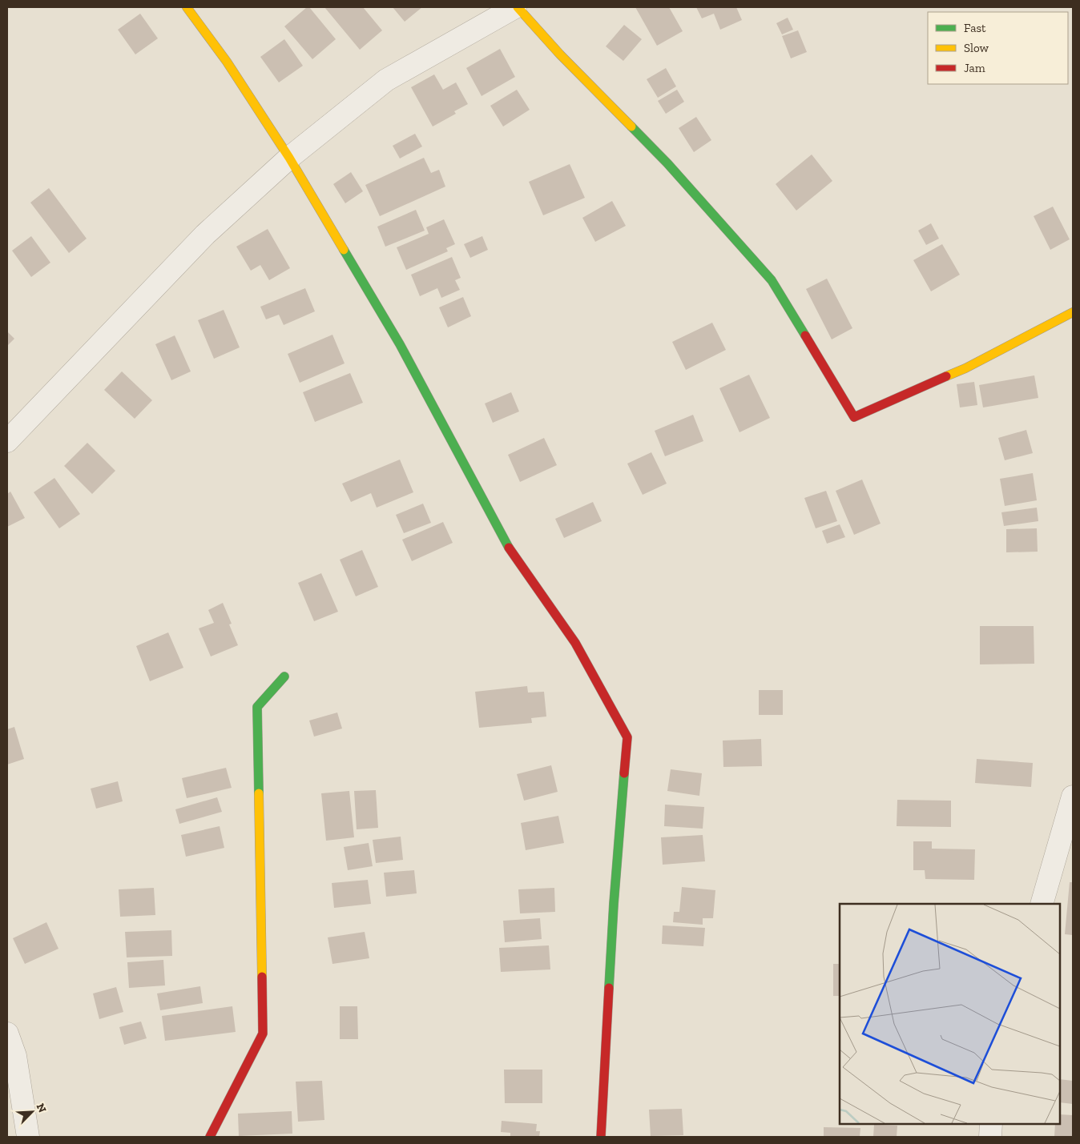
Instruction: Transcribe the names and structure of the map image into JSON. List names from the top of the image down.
{
  "legend": ["Fast", "Slow", "Jam"],
  "north": "top right"
}
